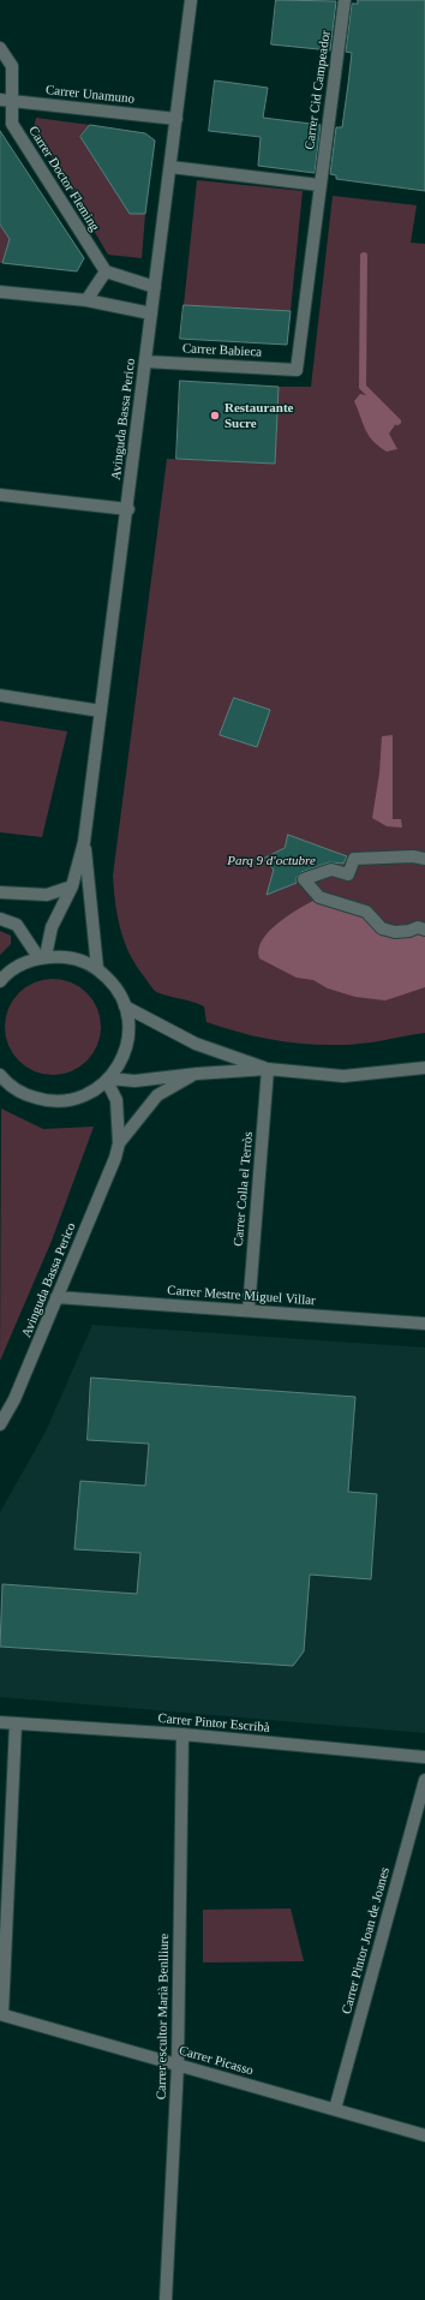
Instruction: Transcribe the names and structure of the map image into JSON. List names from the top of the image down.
{
  "streets": {
    "street": [
      "Carrer Cid Campeador",
      "Carrer Unamuno",
      "Carrer Doctor Fleming",
      "Carrer Babieca",
      "Avinguda Bassa Perico",
      "Carrer Colla el Terròs",
      "Carrer Mestre Miguel Villar",
      "Carrer Pintor Escribà",
      "Carrer Pintor Joan de Joanes",
      "Carrer escultor Marià Benlliure",
      "Carrer Picasso"
    ]
  },
  "crossings": [
    ["Carrer Cid Campeador", "Carrer Babieca"],
    ["Carrer Unamuno", "Carrer Doctor Fleming"],
    ["Carrer Unamuno", "Avinguda Bassa Perico"],
    ["Carrer Babieca", "Avinguda Bassa Perico"],
    ["Avinguda Bassa Perico", "Carrer Mestre Miguel Villar"],
    ["Carrer Colla el Terròs", "Carrer Mestre Miguel Villar"],
    ["Carrer Pintor Escribà", "Carrer escultor Marià Benlliure"],
    ["Carrer Pintor Joan de Joanes", "Carrer Picasso"],
    ["Carrer escultor Marià Benlliure", "Carrer Picasso"]
  ],
  "parks": ["Parq 9 d'octubre"],
  "places": ["Restaurante Sucre"]
}
